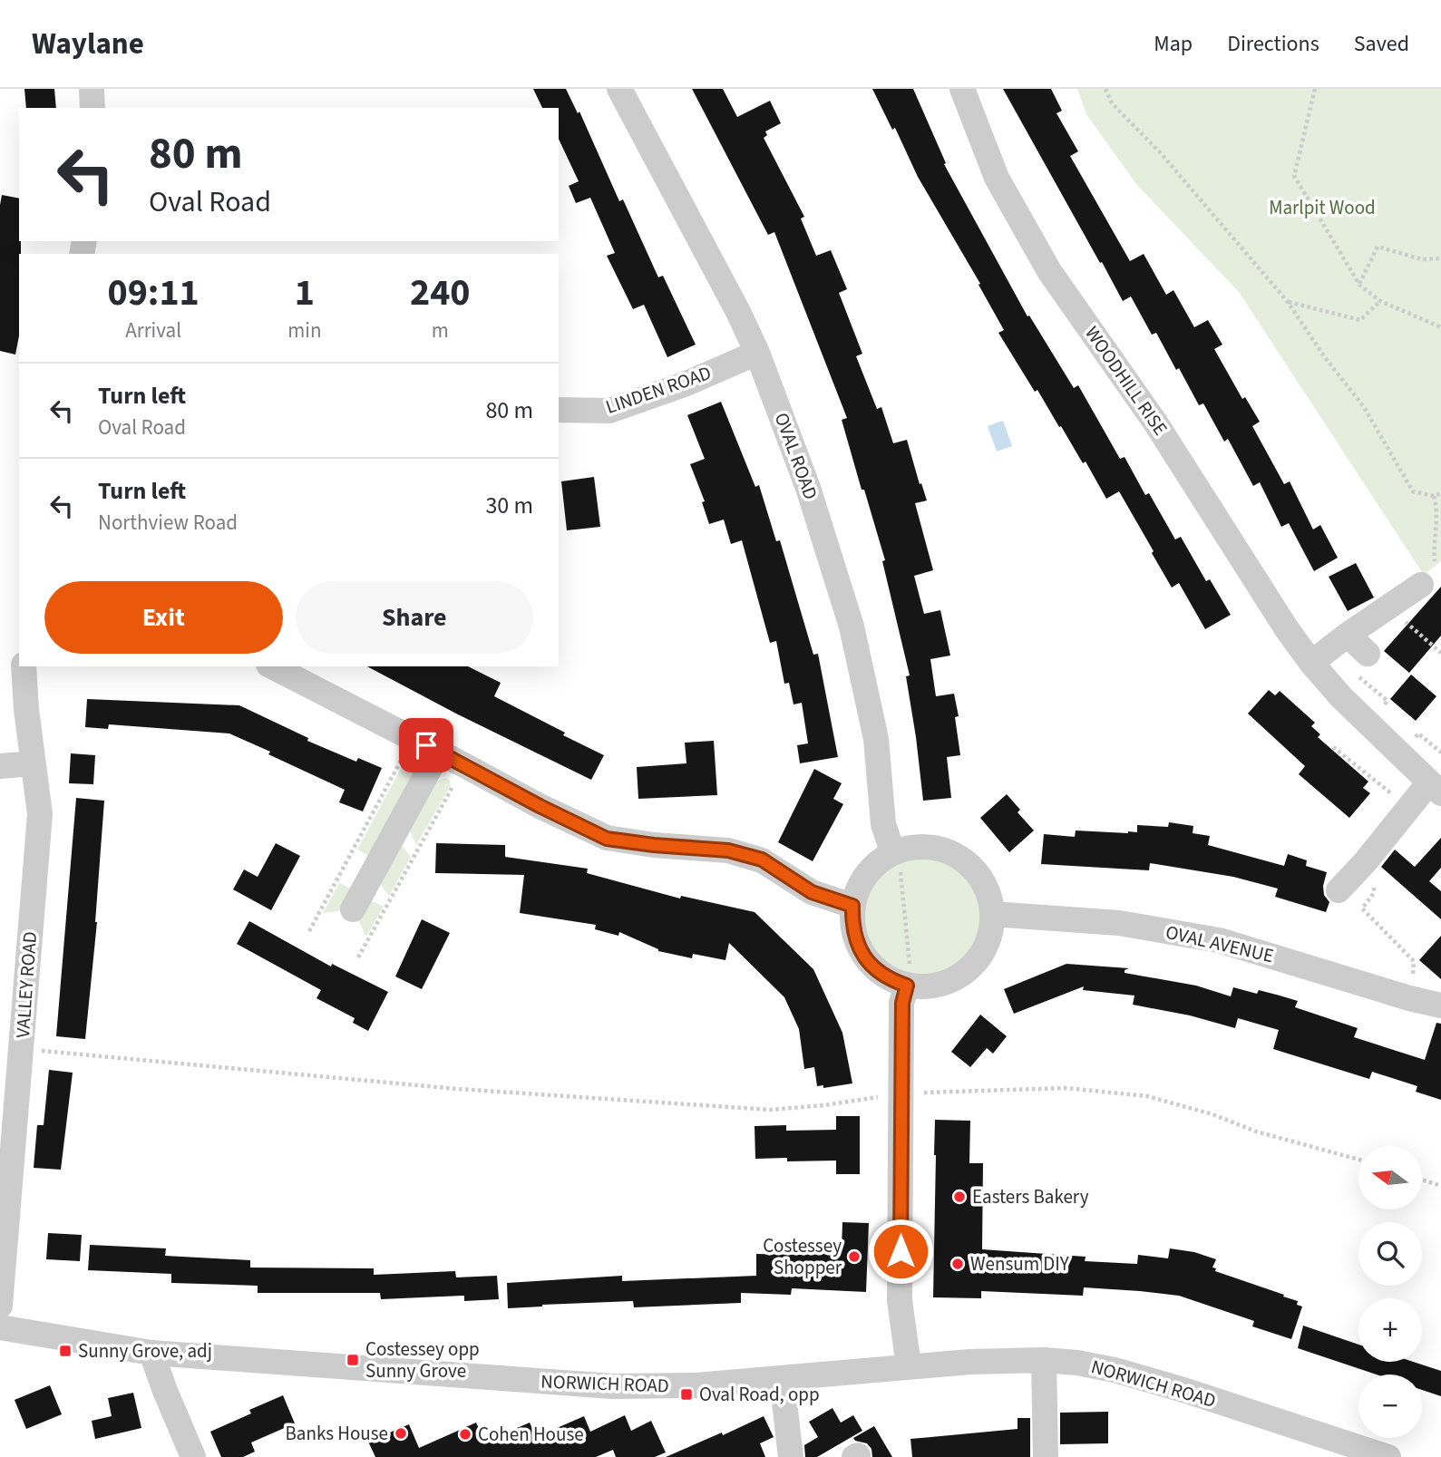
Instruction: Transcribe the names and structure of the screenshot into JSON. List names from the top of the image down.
{
  "streets": {
    "street": [
      "WOODHILL RISE",
      "LINDEN ROAD",
      "OVAL ROAD",
      "OVAL AVENUE",
      "VALLEY ROAD",
      "NORWICH ROAD"
    ]
  },
  "crossings": [
    ["LINDEN ROAD", "OVAL ROAD"]
  ],
  "parks": ["Marlpit Wood"],
  "places": {
    "other": [
      "Easters Bakery",
      "Costessey Shopper",
      "Wensum DIY",
      "Banks House",
      "Cohen House"
    ],
    "transit": ["Sunny Grove, adj", "Costessey opp Sunny Grove", "Oval Road, opp"]
  },
  "north": "left",
  "page": {
    "header": "Waylane",
    "nav": ["Map", "Directions", "Saved"],
    "turn": ["80 m", "Oval Road"],
    "eta": [
      "09:11",
      "Arrival",
      "1",
      "min",
      "240",
      "m"
    ],
    "list": [
      {
        "name": "Turn left",
        "note": "Oval Road",
        "value": "80 m"
      },
      {
        "name": "Turn left",
        "note": "Northview Road",
        "value": "30 m"
      }
    ],
    "buttons": ["Exit", "Share"],
    "map_buttons": ["+", "−"]
  }
}
